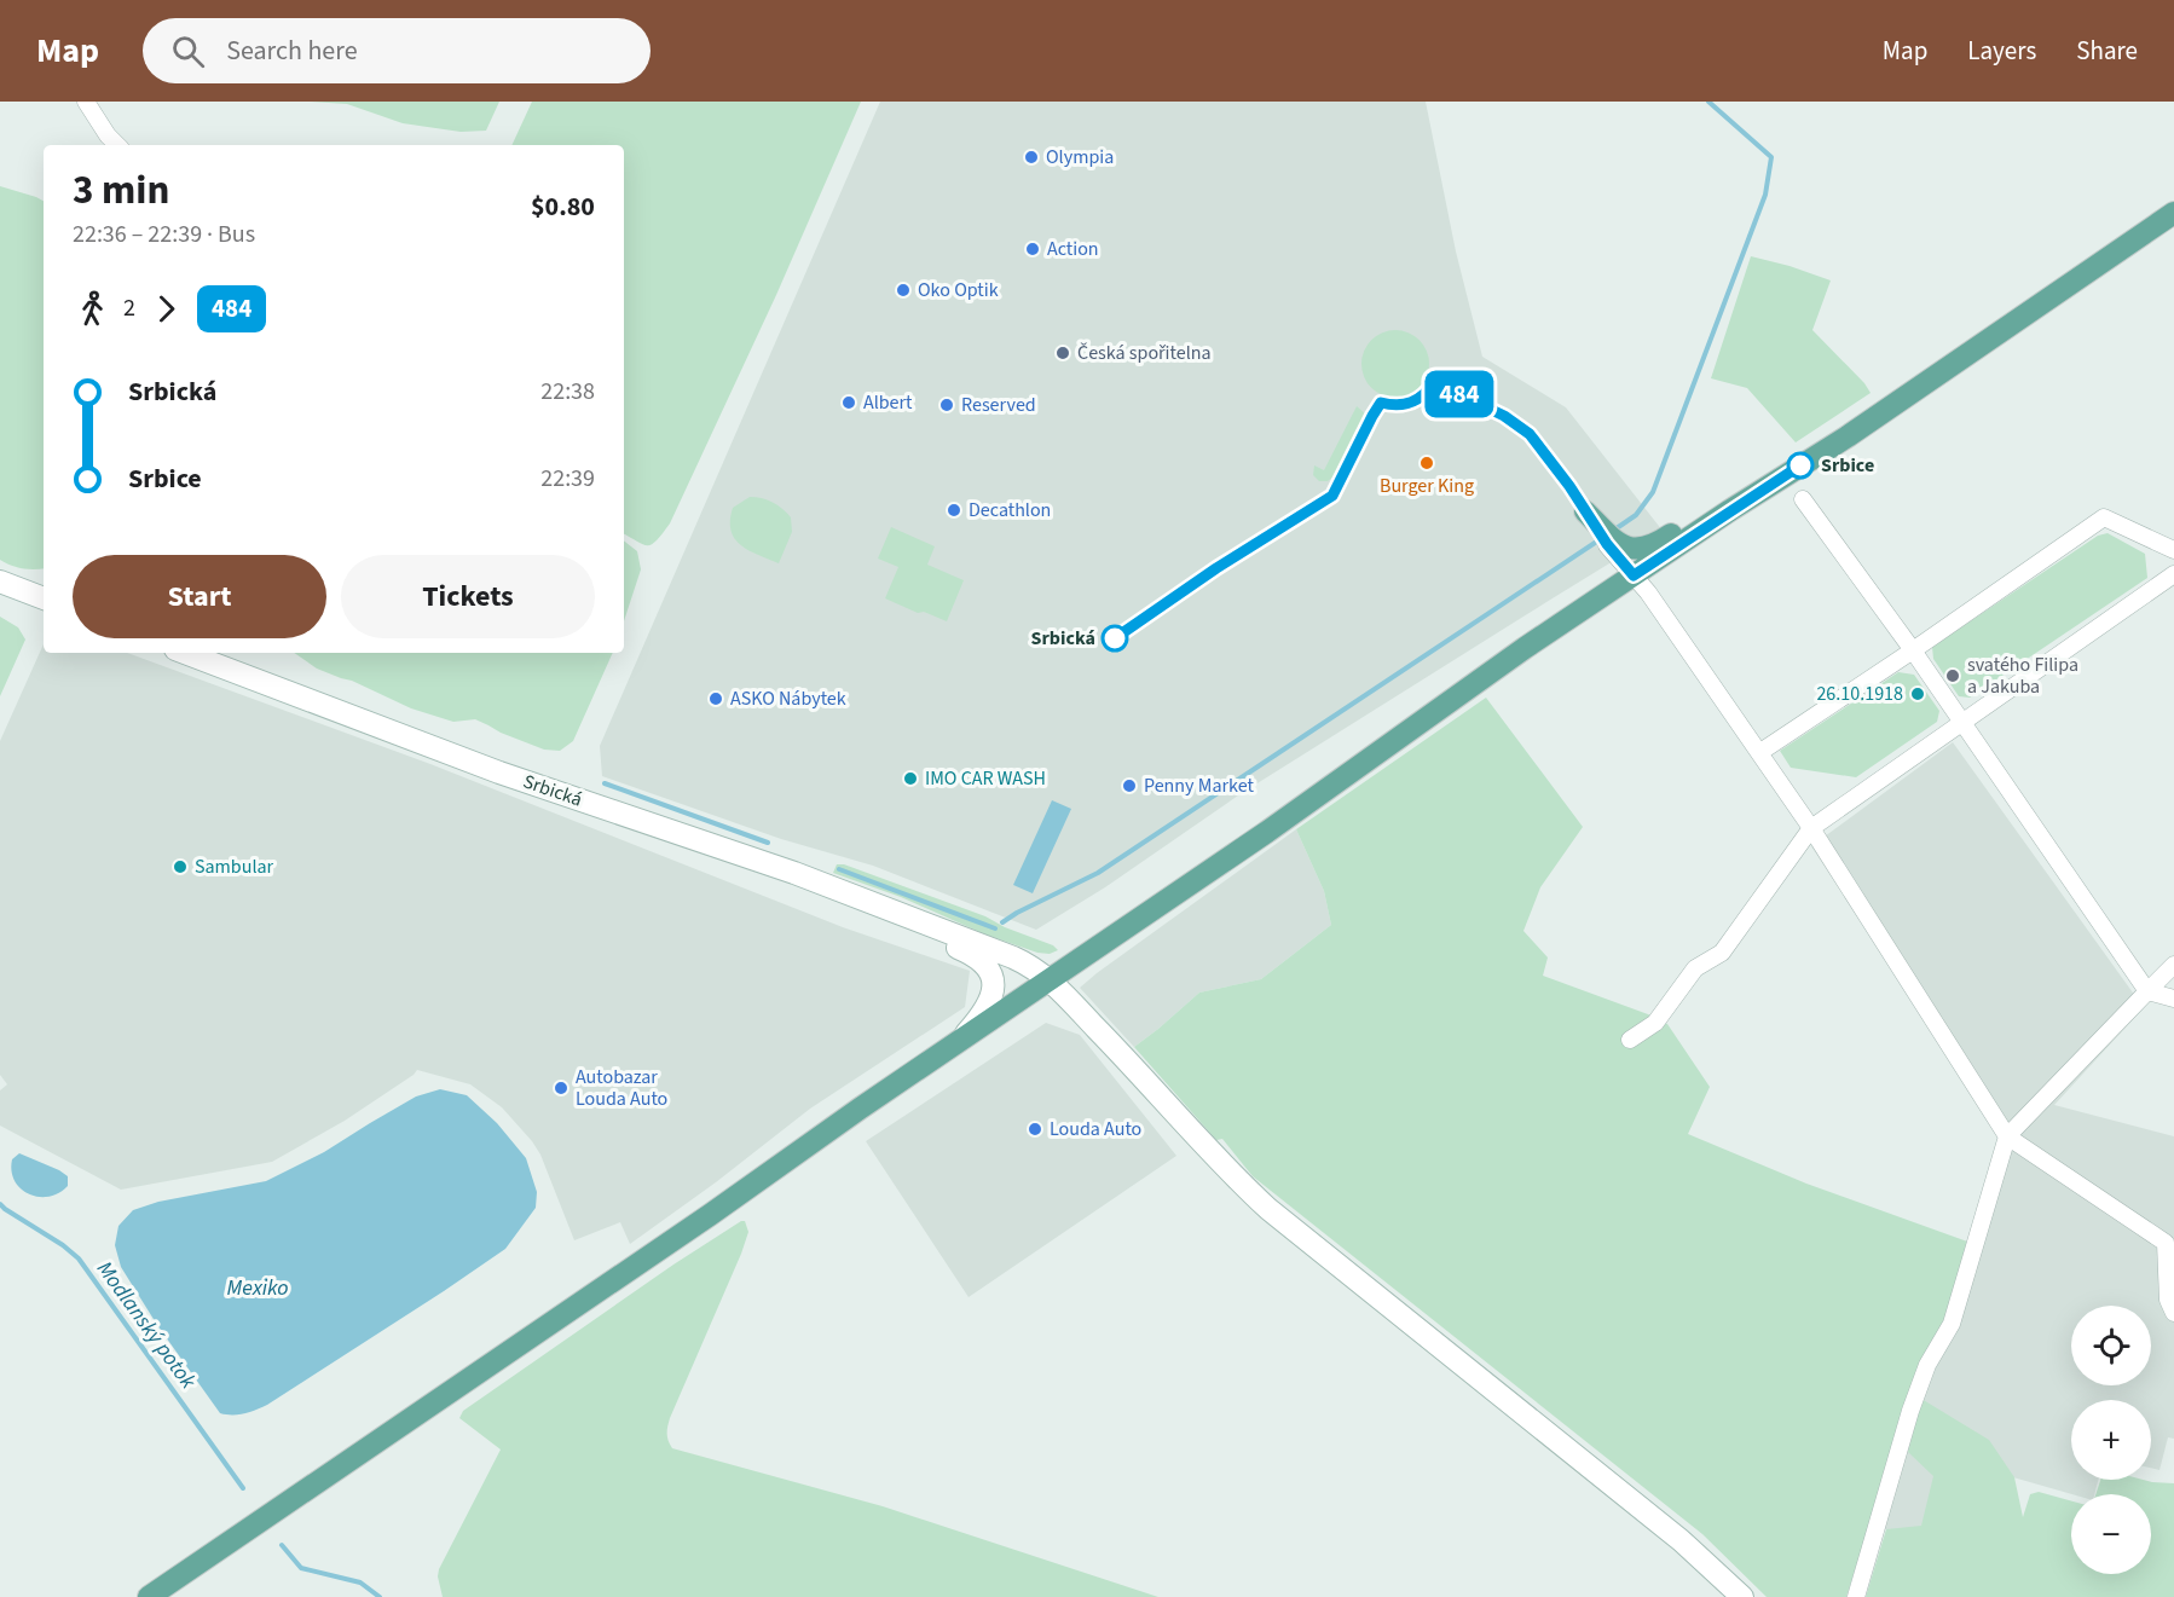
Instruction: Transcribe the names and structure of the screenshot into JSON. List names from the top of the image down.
{
  "streets": {
    "street": ["Srbická"]
  },
  "water": ["Mexiko", "Modlanský potok"],
  "places": [
    "Olympia",
    "Action",
    "Oko Optik",
    "Česká spořitelna",
    "Albert",
    "Reserved",
    "Burger King",
    "Srbice",
    "Decathlon",
    "Srbická",
    "svatého Filipa a Jakuba",
    "26.10.1918",
    "ASKO Nábytek",
    "IMO CAR WASH",
    "Penny Market",
    "Sambular",
    "Autobazar Louda Auto",
    "Louda Auto"
  ],
  "lines": ["bus line 484"],
  "page": {
    "header": "Map",
    "search": "Search here",
    "nav": ["Map", "Layers", "Share"],
    "on_map": "484",
    "heading": ["3 min", "22:36 – 22:39 · Bus", "$0.80"],
    "legs": ["2", "484"],
    "list": [
      {
        "name": "Srbická",
        "value": "22:38"
      },
      {
        "name": "Srbice",
        "value": "22:39"
      }
    ],
    "buttons": ["Start", "Tickets"],
    "map_buttons": ["+", "−"]
  }
}
